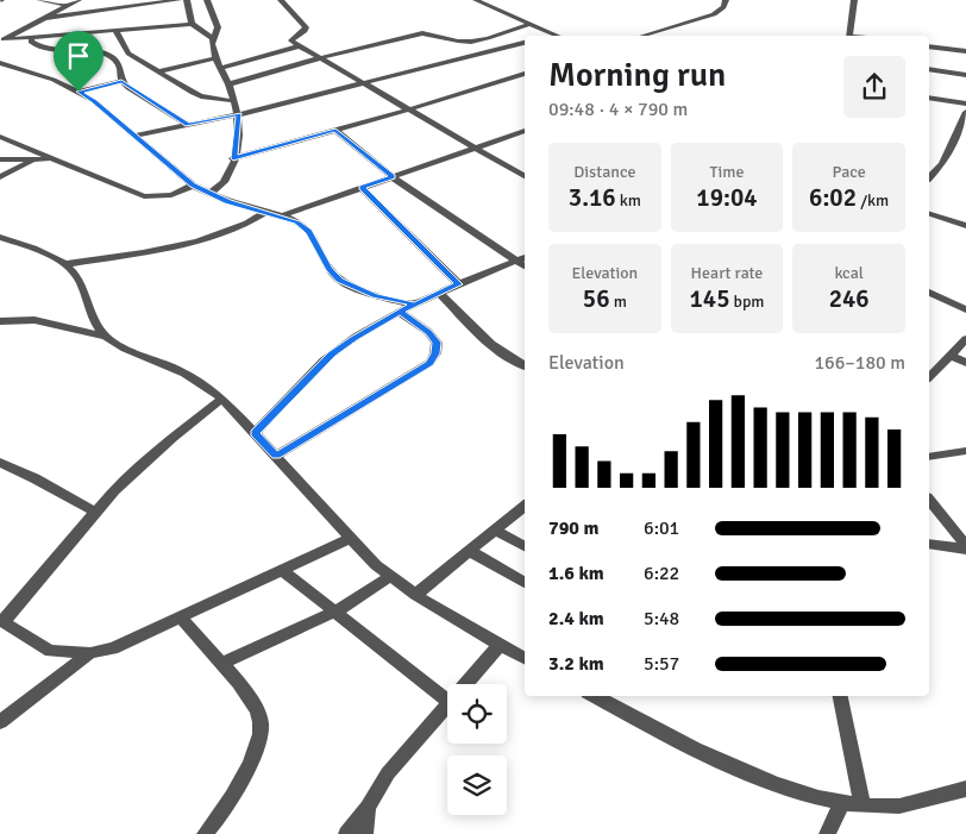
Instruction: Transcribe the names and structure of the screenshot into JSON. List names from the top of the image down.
{
  "page": {
    "heading": ["Morning run", "09:48 · 4 × 790 m"],
    "stats": [
      ["Distance", "3.16 km"],
      ["Time", "19:04"],
      ["Pace", "6:02 /km"],
      ["Elevation", "56 m"],
      ["Heart rate", "145 bpm"],
      ["kcal", "246"]
    ],
    "chart": ["Elevation", "166–180 m"],
    "list": [
      {
        "name": "790 m",
        "note": "6:01"
      },
      {
        "name": "1.6 km",
        "note": "6:22"
      },
      {
        "name": "2.4 km",
        "note": "5:48"
      },
      {
        "name": "3.2 km",
        "note": "5:57"
      }
    ]
  }
}
